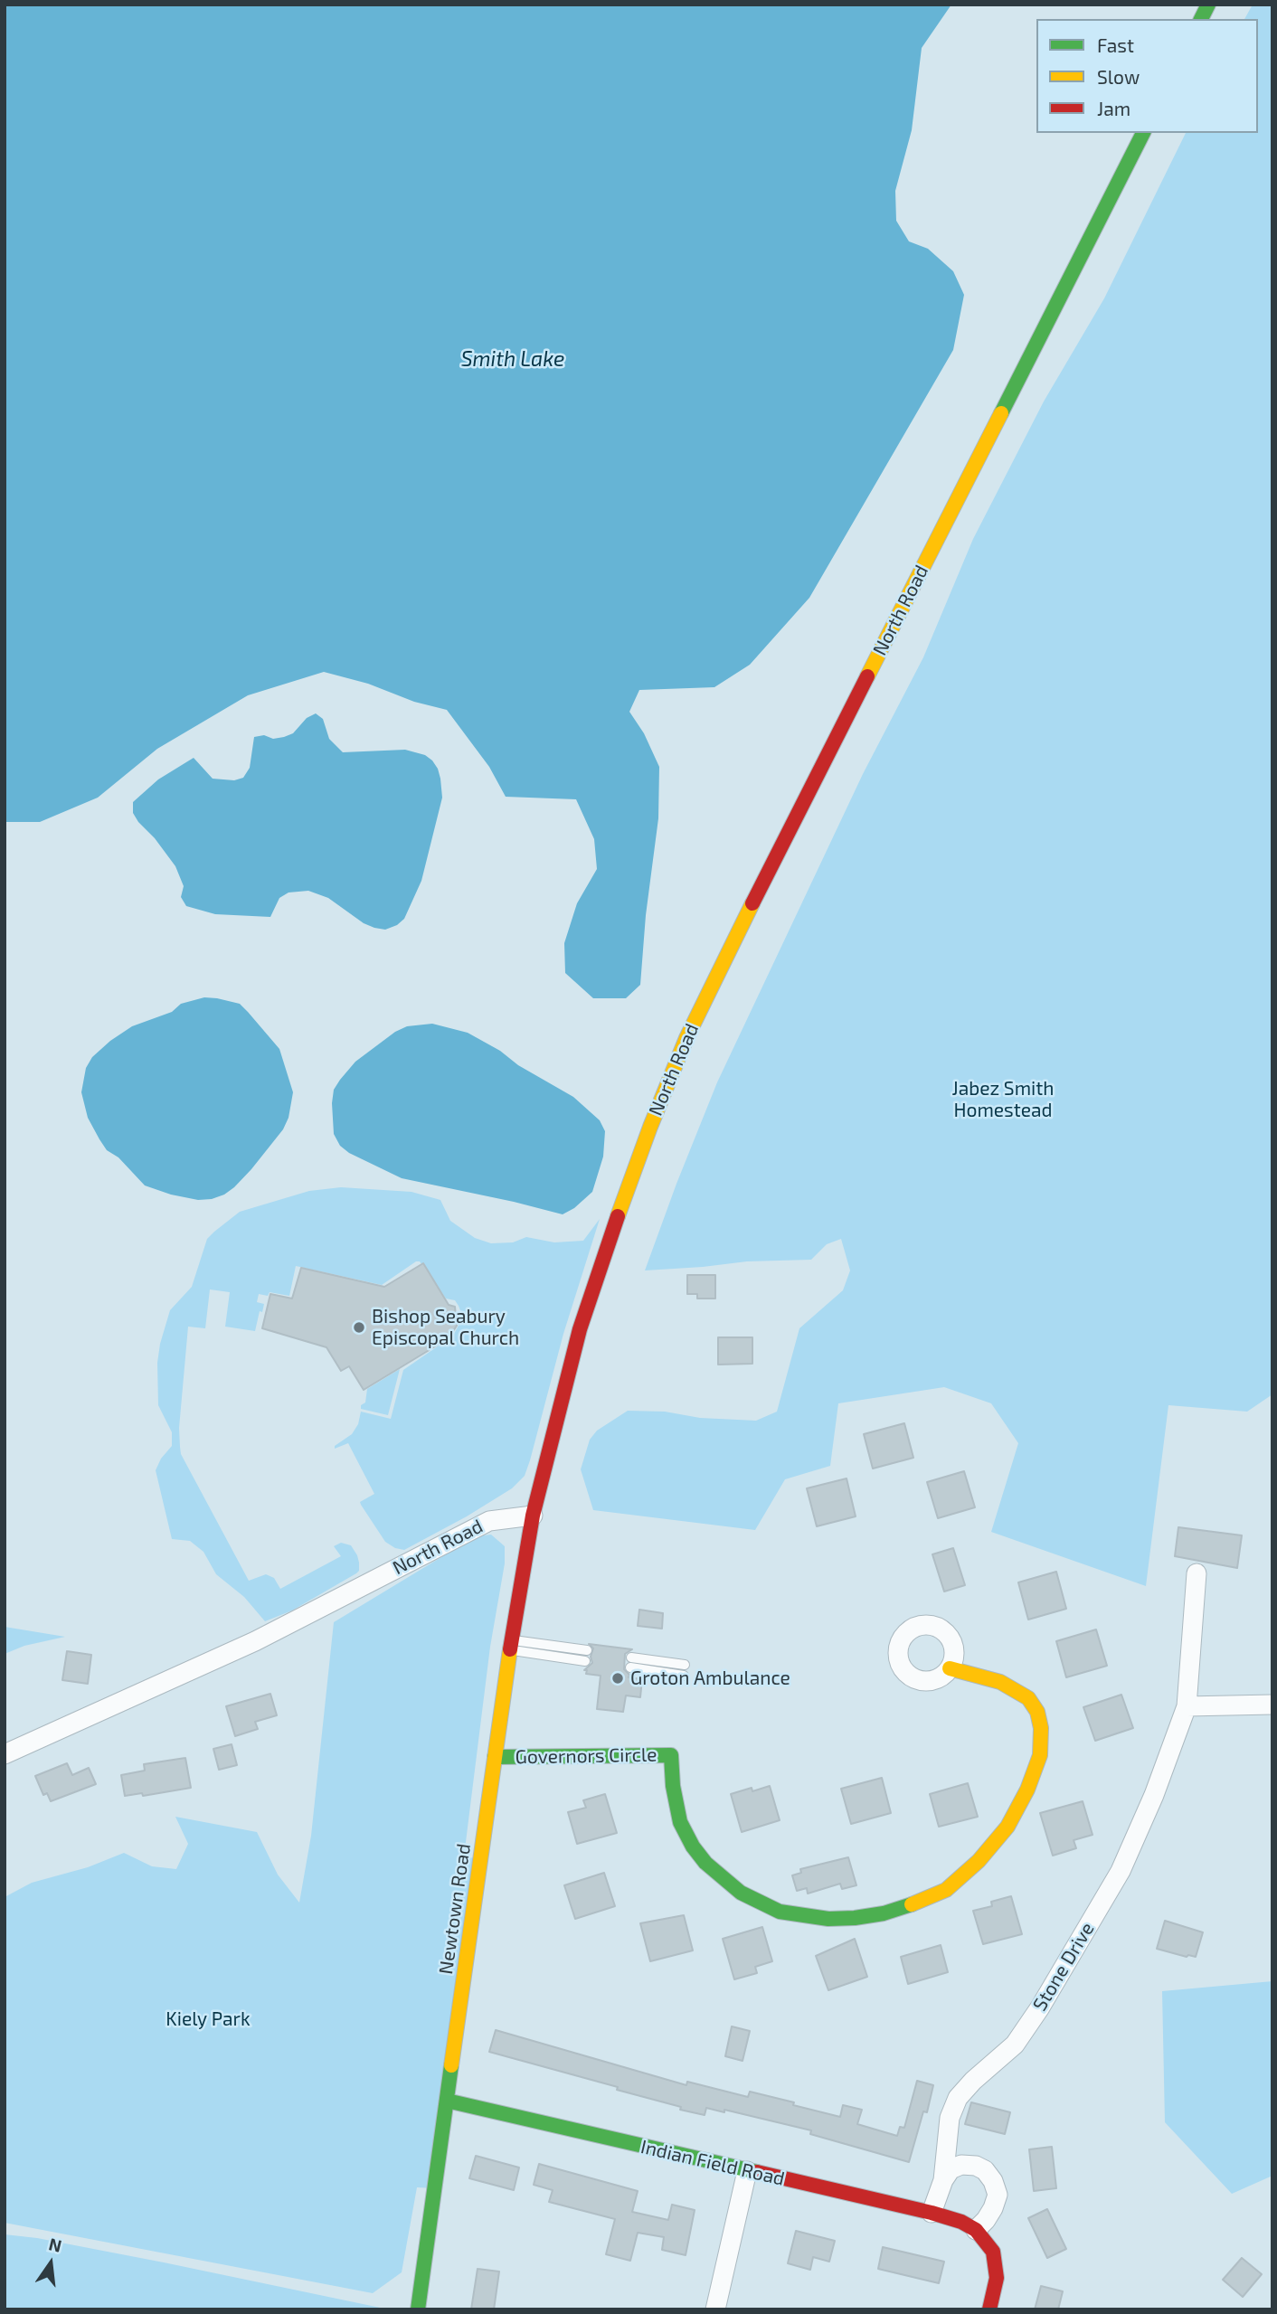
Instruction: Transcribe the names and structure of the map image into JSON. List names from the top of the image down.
{
  "streets": {
    "main road": [
      "North Road",
      "Governors Circle",
      "Newtown Road",
      "Indian Field Road"
    ],
    "street": ["Stone Drive"]
  },
  "crossings": [
    ["North Road", "Newtown Road"],
    ["Governors Circle", "Newtown Road"],
    ["Newtown Road", "Indian Field Road"],
    ["Stone Drive", "Indian Field Road"]
  ],
  "water": ["Smith Lake"],
  "parks": ["Jabez Smith Homestead", "Kiely Park"],
  "places": ["Bishop Seabury Episcopal Church", "Groton Ambulance"],
  "legend": ["Fast", "Slow", "Jam"],
  "north": "top"
}
